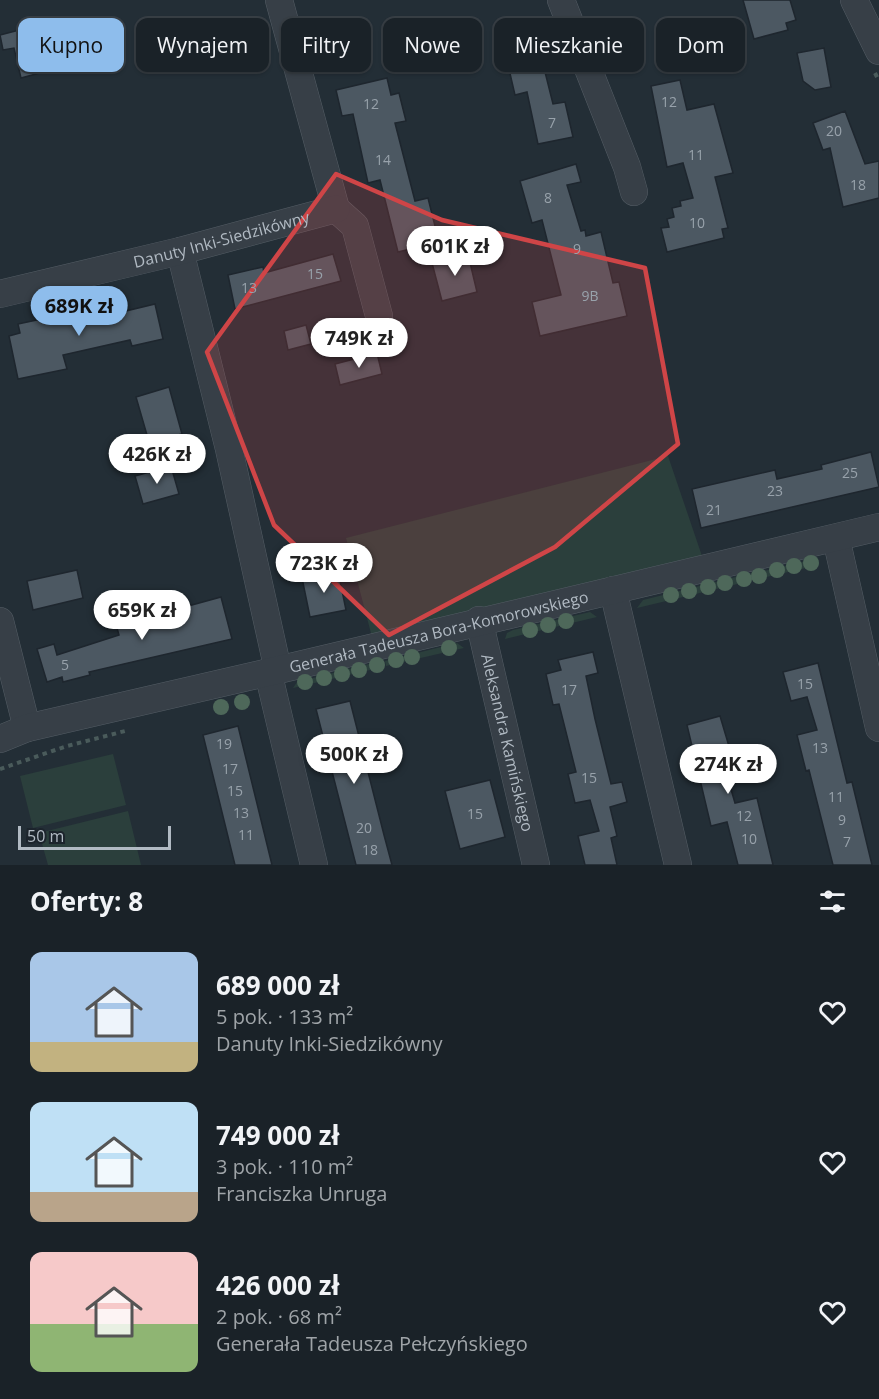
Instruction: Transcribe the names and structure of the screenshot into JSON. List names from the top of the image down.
{
  "streets": {
    "street": ["Danuty Inki-Siedzikówny", "Generała Tadeusza Bora-Komorowskiego", "Aleksandra Kamińskiego"]
  },
  "crossings": [
    ["Generała Tadeusza Bora-Komorowskiego", "Aleksandra Kamińskiego"]
  ],
  "house_numbers": [
    "12",
    "12",
    "7",
    "20",
    "11",
    "14",
    "18",
    "8",
    "10",
    "9",
    "15",
    "13",
    "9B",
    "25",
    "23",
    "21",
    "5",
    "15",
    "17",
    "19",
    "13",
    "17",
    "15",
    "15",
    "11",
    "13",
    "15",
    "12",
    "9",
    "20",
    "11",
    "10",
    "7",
    "18"
  ],
  "scale_bar": "50 m",
  "page": {
    "chip": [
      "Kupno",
      "Wynajem",
      "Filtry",
      "Nowe",
      "Mieszkanie",
      "Dom"
    ],
    "price": [
      "601K zł",
      "689K zł",
      "749K zł",
      "426K zł",
      "723K zł",
      "659K zł",
      "500K zł",
      "274K zł"
    ],
    "scale": "50 m",
    "heading": "Oferty: 8",
    "list": [
      {
        "name": "689 000 zł",
        "note": "5 pok. · 133 m² · Danuty Inki-Siedzikówny"
      },
      {
        "name": "749 000 zł",
        "note": "3 pok. · 110 m² · Franciszka Unruga"
      },
      {
        "name": "426 000 zł",
        "note": "2 pok. · 68 m² · Generała Tadeusza Pełczyńskiego"
      }
    ]
  }
}
